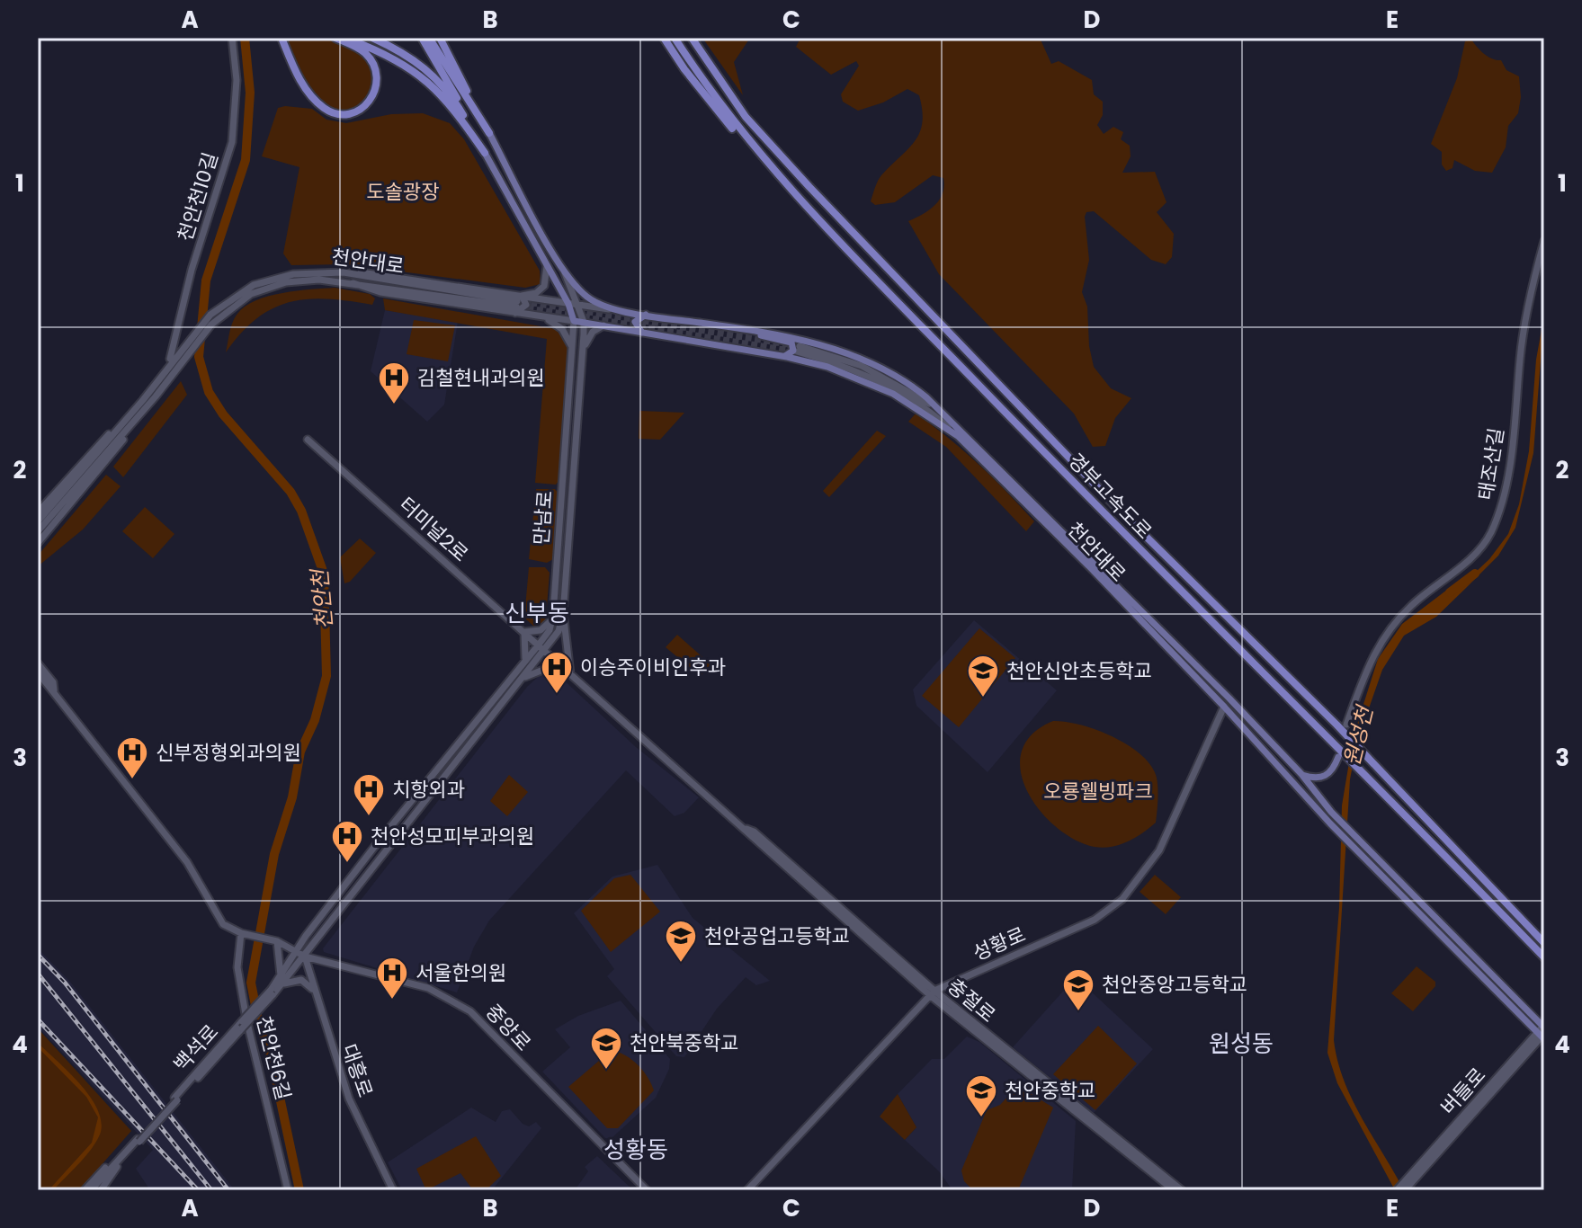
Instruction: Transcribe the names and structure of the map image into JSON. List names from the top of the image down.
{
  "streets": {
    "highway": ["경부고속도로", "만남로"],
    "main road": ["천안대로"],
    "street": [
      "천안천10길",
      "태조산길",
      "터미널2로",
      "성황로",
      "충절로",
      "중앙로",
      "백석로",
      "천안천6길",
      "대흥로",
      "버들로"
    ]
  },
  "crossings": [
    ["천안천10길", "천안대로"],
    ["천안대로", "성황로"],
    ["천안대로", "버들로"],
    ["만남로", "터미널2로"],
    ["만남로", "충절로"],
    ["만남로", "중앙로"],
    ["만남로", "대흥로"],
    ["터미널2로", "충절로"],
    ["성황로", "충절로"],
    ["중앙로", "대흥로"]
  ],
  "districts": ["신부동", "원성동", "성황동"],
  "water": ["천안천", "원성천"],
  "parks": ["도솔광장", "오룡웰빙파크"],
  "places": {
    "hospital": [
      "김철현내과의원",
      "이승주이비인후과",
      "신부정형외과의원",
      "치항외과",
      "천안성모피부과의원",
      "서울한의원"
    ],
    "school or university": [
      "천안신안초등학교",
      "천안공업고등학교",
      "천안중앙고등학교",
      "천안북중학교",
      "천안중학교"
    ]
  },
  "grid": {
    "columns": [
      "A",
      "B",
      "C",
      "D",
      "E"
    ],
    "rows": [
      "1",
      "2",
      "3",
      "4"
    ]
  }
}
